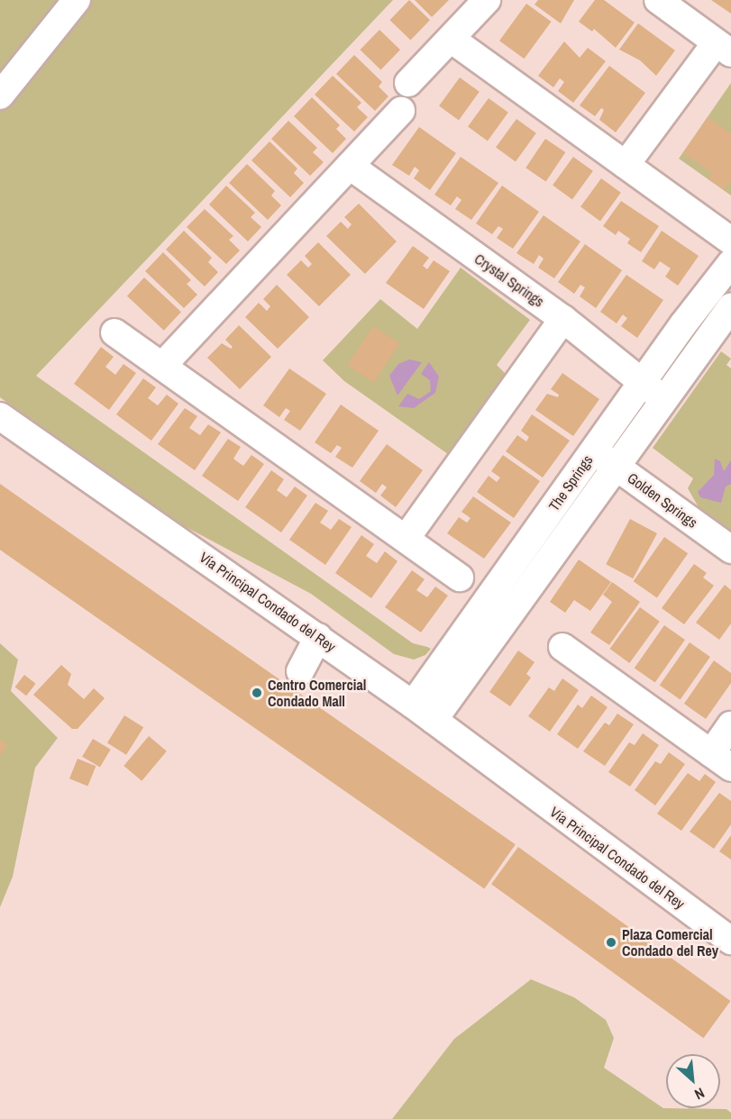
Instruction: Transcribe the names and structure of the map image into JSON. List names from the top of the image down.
{
  "streets": {
    "street": [
      "Crystal Springs",
      "The Springs",
      "Golden Springs",
      "Vía Principal Condado del Rey"
    ]
  },
  "crossings": [
    ["Crystal Springs", "The Springs"],
    ["The Springs", "Golden Springs"],
    ["The Springs", "Vía Principal Condado del Rey"]
  ],
  "places": ["Centro Comercial Condado Mall", "Plaza Comercial Condado del Rey"],
  "north": "bottom right"
}
